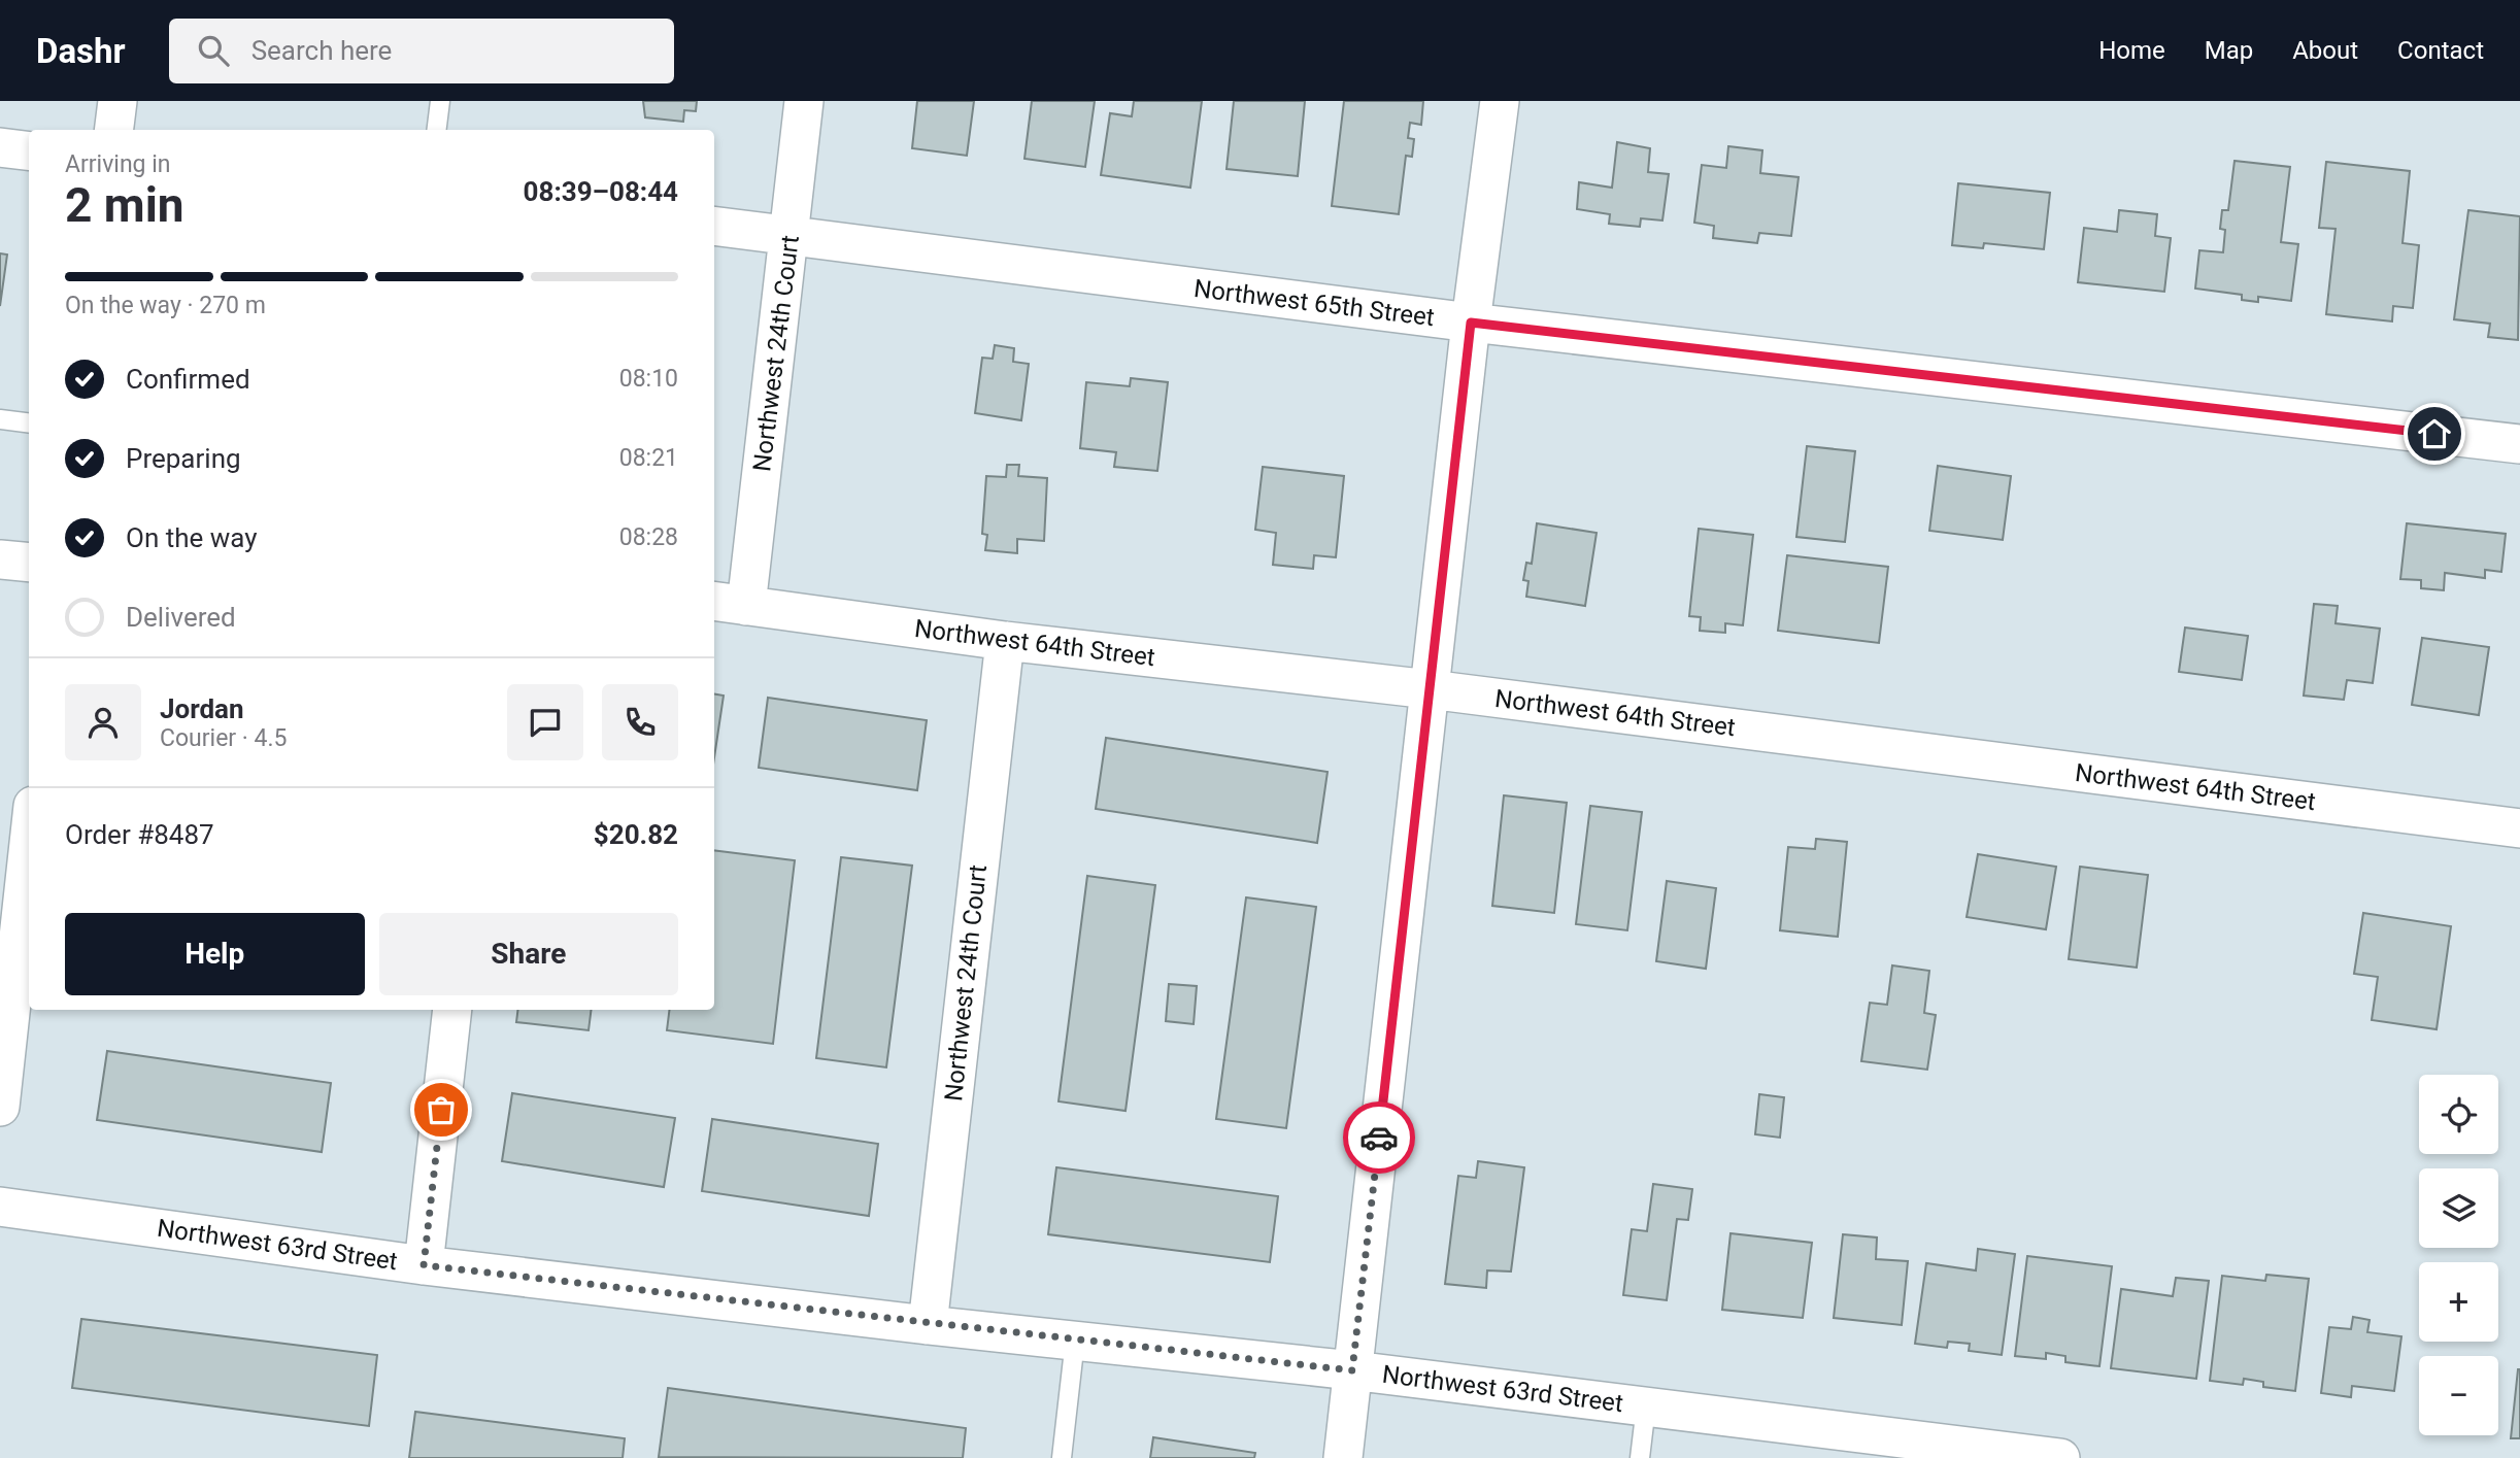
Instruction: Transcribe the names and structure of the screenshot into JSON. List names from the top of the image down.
{
  "streets": {
    "street": [
      "Northwest 65th Street",
      "Northwest 24th Court",
      "Northwest 64th Street",
      "Northwest 63rd Street"
    ]
  },
  "crossings": [
    ["Northwest 65th Street", "Northwest 24th Court"],
    ["Northwest 24th Court", "Northwest 64th Street"],
    ["Northwest 24th Court", "Northwest 63rd Street"]
  ],
  "page": {
    "header": "Dashr",
    "search": "Search here",
    "nav": [
      "Home",
      "Map",
      "About",
      "Contact"
    ],
    "heading": ["2 min", "Arriving in", "08:39–08:44"],
    "panel": [
      "Jordan",
      "Courier · 4.5",
      "Order #8487",
      "$20.82"
    ],
    "bar": "On the way · 270 m",
    "list": [
      ["Confirmed", "08:10"],
      ["Preparing", "08:21"],
      ["On the way", "08:28"],
      "Delivered"
    ],
    "buttons": ["Help", "Share"],
    "map_buttons": ["+", "−"]
  }
}
